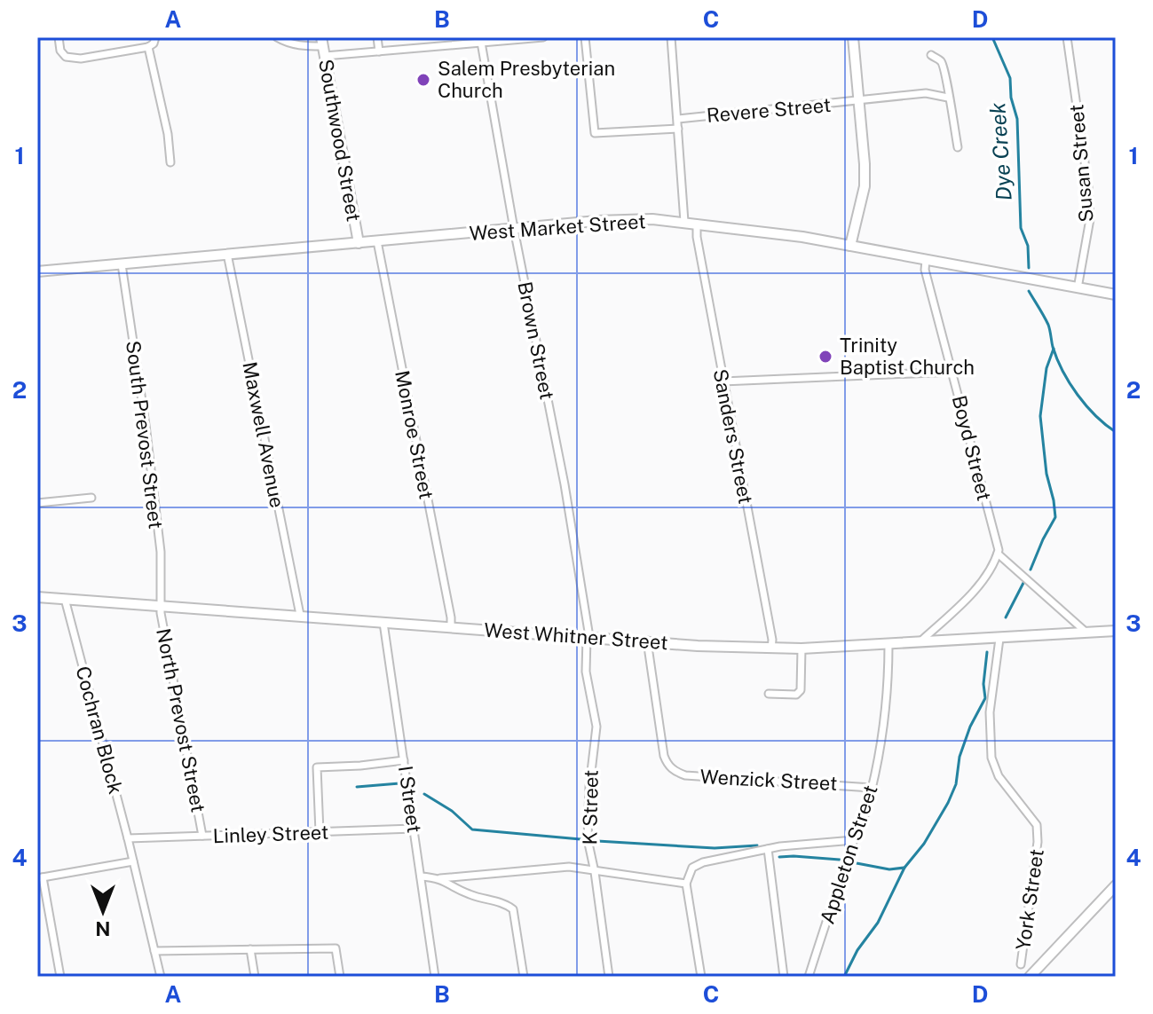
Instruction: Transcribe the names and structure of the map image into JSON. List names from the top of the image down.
{
  "streets": {
    "street": [
      "Revere Street",
      "Southwood Street",
      "Susan Street",
      "West Market Street",
      "Brown Street",
      "South Prevost Street",
      "Maxwell Avenue",
      "Monroe Street",
      "Sanders Street",
      "Boyd Street",
      "West Whitner Street",
      "North Prevost Street",
      "Cochran Block",
      "Wenzick Street",
      "I Street",
      "K Street",
      "Linley Street",
      "Appleton Street",
      "York Street"
    ]
  },
  "crossings": [
    ["Southwood Street", "West Market Street"],
    ["Susan Street", "West Market Street"],
    ["West Market Street", "Brown Street"],
    ["West Market Street", "South Prevost Street"],
    ["West Market Street", "Maxwell Avenue"],
    ["West Market Street", "Monroe Street"],
    ["West Market Street", "Sanders Street"],
    ["West Market Street", "Boyd Street"],
    ["Brown Street", "West Whitner Street"],
    ["Brown Street", "K Street"],
    ["South Prevost Street", "West Whitner Street"],
    ["South Prevost Street", "North Prevost Street"],
    ["Maxwell Avenue", "West Whitner Street"],
    ["Monroe Street", "West Whitner Street"],
    ["Sanders Street", "West Whitner Street"],
    ["West Whitner Street", "North Prevost Street"],
    ["West Whitner Street", "Cochran Block"],
    ["West Whitner Street", "Wenzick Street"],
    ["West Whitner Street", "I Street"],
    ["West Whitner Street", "K Street"],
    ["West Whitner Street", "Appleton Street"],
    ["West Whitner Street", "York Street"],
    ["North Prevost Street", "Linley Street"],
    ["Cochran Block", "Linley Street"],
    ["Wenzick Street", "Appleton Street"],
    ["I Street", "Linley Street"]
  ],
  "water": ["Dye Creek"],
  "places": ["Salem Presbyterian Church", "Trinity Baptist Church"],
  "north": "bottom",
  "grid": {
    "columns": [
      "A",
      "B",
      "C",
      "D"
    ],
    "rows": [
      "1",
      "2",
      "3",
      "4"
    ]
  }
}
